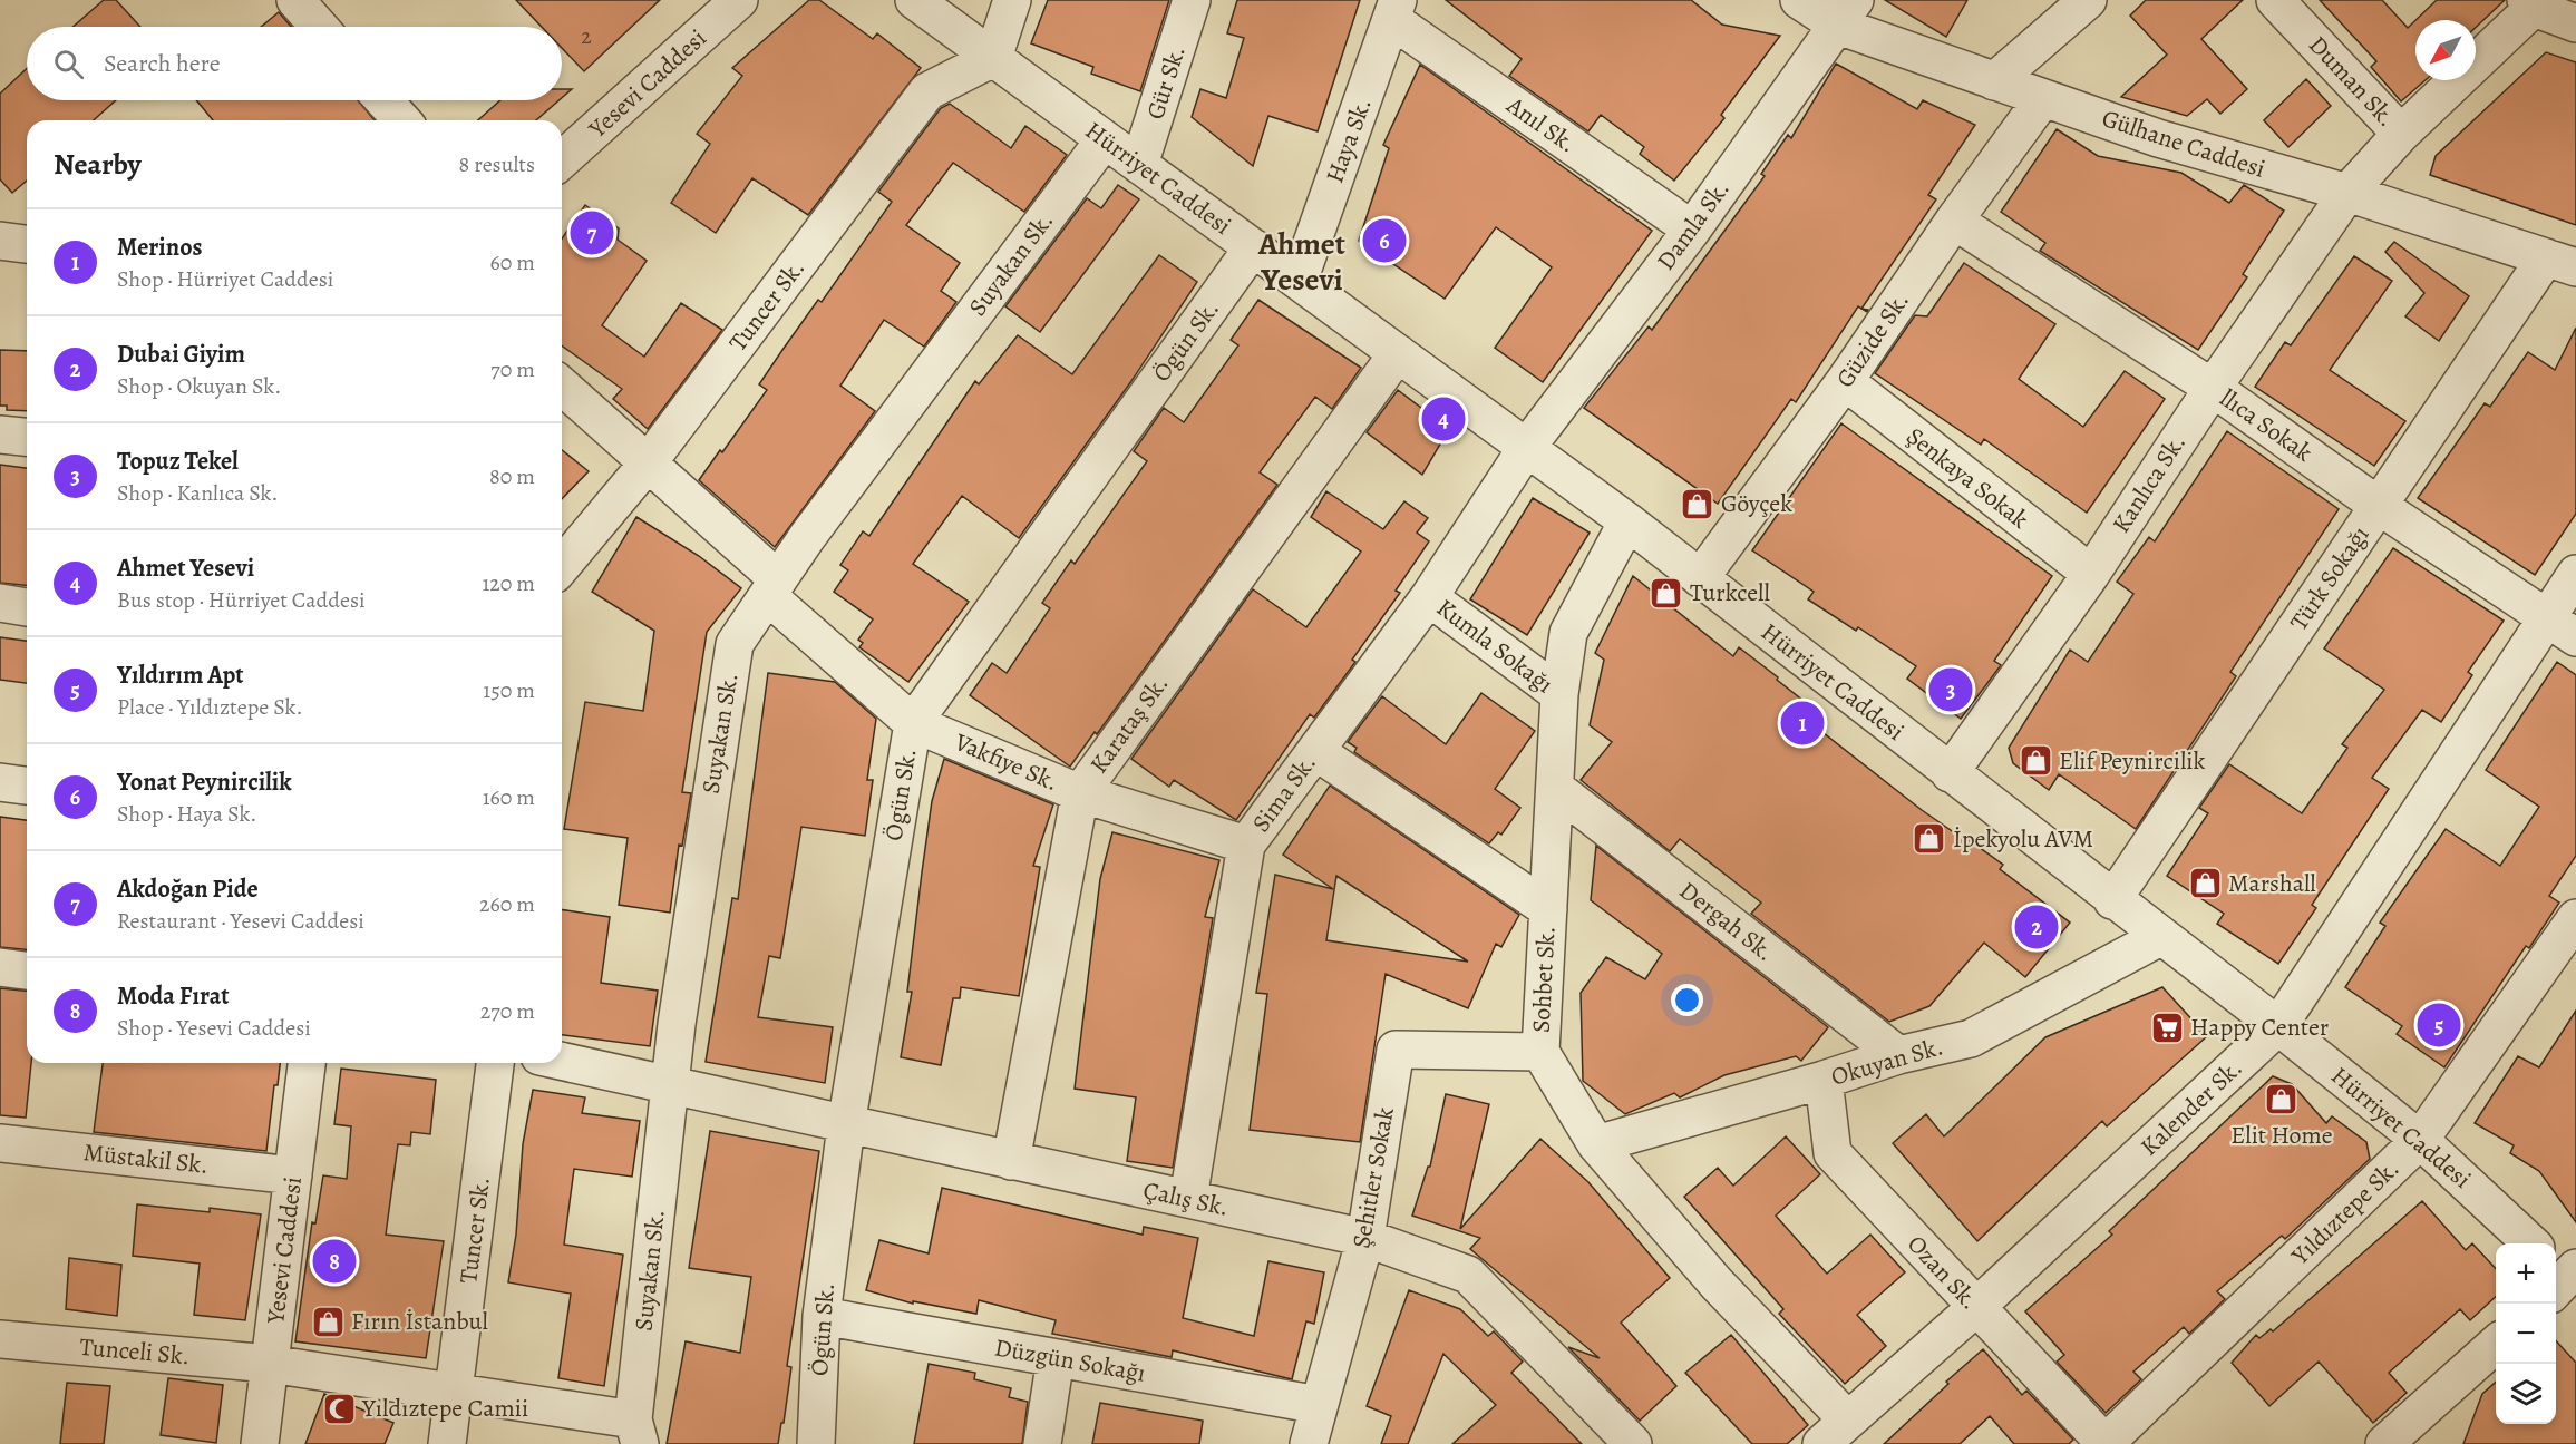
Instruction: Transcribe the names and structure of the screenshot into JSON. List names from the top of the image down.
{
  "streets": {
    "street": [
      "Duman Sk.",
      "Gür Sk.",
      "Yesevi Caddesi",
      "Anıl Sk.",
      "Haya Sk.",
      "Gülhane Caddesi",
      "Hürriyet Caddesi",
      "Damla Sk.",
      "Suyakan Sk.",
      "Tuncer Sk.",
      "Güzide Sk.",
      "Ögün Sk.",
      "llıca Sokak",
      "Şenkaya Sokak",
      "Kanlıca Sk.",
      "Türk Sokağı",
      "Kumla Sokağı",
      "Karataş Sk.",
      "Vakfiye Sk.",
      "Sima Sk.",
      "Dergah Sk.",
      "Sohbet Sk.",
      "Okuyan Sk.",
      "Kalender Sk.",
      "Müstakil Sk.",
      "Şehitler Sokak",
      "Çalış Sk.",
      "Yıldıztepe Sk.",
      "Ozan Sk.",
      "Tunceli Sk.",
      "Düzgün Sokağı"
    ]
  },
  "crossings": [
    ["Duman Sk.", "Kanlıca Sk."],
    ["Gür Sk.", "Hürriyet Caddesi"],
    ["Yesevi Caddesi", "Müstakil Sk."],
    ["Yesevi Caddesi", "Tunceli Sk."],
    ["Anıl Sk.", "Haya Sk."],
    ["Anıl Sk.", "Damla Sk."],
    ["Haya Sk.", "Hürriyet Caddesi"],
    ["Gülhane Caddesi", "Damla Sk."],
    ["Gülhane Caddesi", "Güzide Sk."],
    ["Gülhane Caddesi", "Kanlıca Sk."],
    ["Gülhane Caddesi", "Türk Sokağı"],
    ["Hürriyet Caddesi", "Damla Sk."],
    ["Hürriyet Caddesi", "Suyakan Sk."],
    ["Hürriyet Caddesi", "Tuncer Sk."],
    ["Hürriyet Caddesi", "Güzide Sk."],
    ["Hürriyet Caddesi", "Ögün Sk."],
    ["Hürriyet Caddesi", "Kanlıca Sk."],
    ["Hürriyet Caddesi", "Türk Sokağı"],
    ["Hürriyet Caddesi", "Karataş Sk."],
    ["Hürriyet Caddesi", "Sima Sk."],
    ["Hürriyet Caddesi", "Sohbet Sk."],
    ["Hürriyet Caddesi", "Okuyan Sk."],
    ["Hürriyet Caddesi", "Kalender Sk."],
    ["Hürriyet Caddesi", "Yıldıztepe Sk."],
    ["Damla Sk.", "Sima Sk."],
    ["Suyakan Sk.", "Vakfiye Sk."],
    ["Suyakan Sk.", "Çalış Sk."],
    ["Suyakan Sk.", "Tunceli Sk."],
    ["Tuncer Sk.", "Vakfiye Sk."],
    ["Tuncer Sk.", "Tunceli Sk."],
    ["Güzide Sk.", "llıca Sokak"],
    ["Güzide Sk.", "Şenkaya Sokak"],
    ["Ögün Sk.", "Vakfiye Sk."],
    ["Ögün Sk.", "Çalış Sk."],
    ["Ögün Sk.", "Düzgün Sokağı"],
    ["llıca Sokak", "Kanlıca Sk."],
    ["llıca Sokak", "Türk Sokağı"],
    ["llıca Sokak", "Kalender Sk."],
    ["Şenkaya Sokak", "Kanlıca Sk."],
    ["Kumla Sokağı", "Sima Sk."],
    ["Kumla Sokağı", "Sohbet Sk."],
    ["Karataş Sk.", "Vakfiye Sk."],
    ["Karataş Sk.", "Çalış Sk."],
    ["Vakfiye Sk.", "Sima Sk."],
    ["Sima Sk.", "Çalış Sk."],
    ["Dergah Sk.", "Sohbet Sk."],
    ["Dergah Sk.", "Okuyan Sk."],
    ["Sohbet Sk.", "Okuyan Sk."],
    ["Sohbet Sk.", "Kalender Sk."],
    ["Sohbet Sk.", "Şehitler Sokak"],
    ["Okuyan Sk.", "Ozan Sk."],
    ["Kalender Sk.", "Ozan Sk."],
    ["Şehitler Sokak", "Çalış Sk."],
    ["Şehitler Sokak", "Düzgün Sokağı"],
    ["Yıldıztepe Sk.", "Ozan Sk."]
  ],
  "districts": ["Ahmet Yesevi"],
  "places": {
    "shop": [
      "Göyçek",
      "Turkcell",
      "Elif Peynircilik",
      "İpekyolu AVM",
      "Marshall",
      "Elit Home",
      "Fırın İstanbul"
    ],
    "supermarket": ["Happy Center"],
    "mosque": ["Yıldıztepe Camii"]
  },
  "house_numbers": ["2"],
  "north": "bottom left",
  "page": {
    "search": "Search here",
    "heading": ["Nearby", "8 results"],
    "list": [
      {
        "mark": "1",
        "name": "Merinos",
        "note": "Shop · Hürriyet Caddesi",
        "value": "60 m"
      },
      {
        "mark": "2",
        "name": "Dubai Giyim",
        "note": "Shop · Okuyan Sk.",
        "value": "70 m"
      },
      {
        "mark": "3",
        "name": "Topuz Tekel",
        "note": "Shop · Kanlıca Sk.",
        "value": "80 m"
      },
      {
        "mark": "4",
        "name": "Ahmet Yesevi",
        "note": "Bus stop · Hürriyet Caddesi",
        "value": "120 m"
      },
      {
        "mark": "5",
        "name": "Yıldırım Apt",
        "note": "Place · Yıldıztepe Sk.",
        "value": "150 m"
      },
      {
        "mark": "6",
        "name": "Yonat Peynircilik",
        "note": "Shop · Haya Sk.",
        "value": "160 m"
      },
      {
        "mark": "7",
        "name": "Akdoğan Pide",
        "note": "Restaurant · Yesevi Caddesi",
        "value": "260 m"
      },
      {
        "mark": "8",
        "name": "Moda Fırat",
        "note": "Shop · Yesevi Caddesi",
        "value": "270 m"
      }
    ],
    "pins": [
      "7",
      "6",
      "4",
      "3",
      "1",
      "2",
      "5",
      "8"
    ],
    "map_buttons": ["+", "−"]
  }
}
